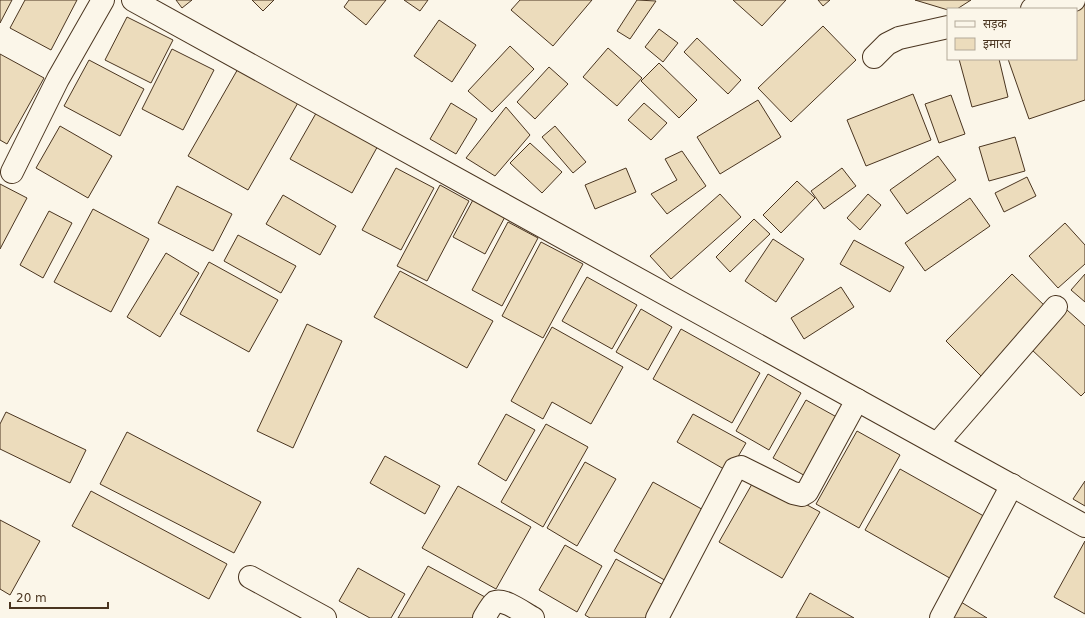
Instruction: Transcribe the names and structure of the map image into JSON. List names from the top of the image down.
{
  "legend": ["सड़क", "इमारत"],
  "scale_bar": "20 m"
}
